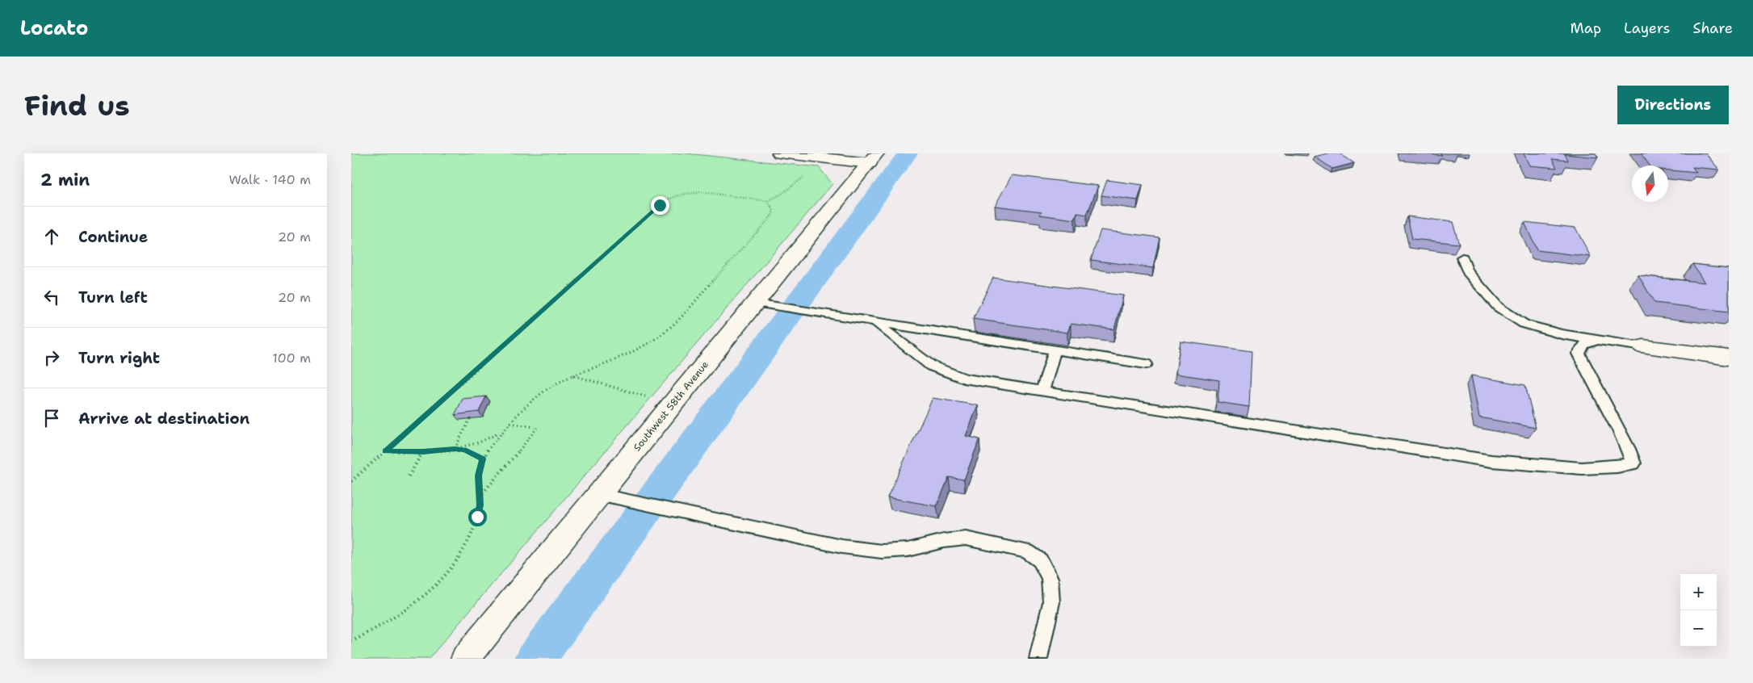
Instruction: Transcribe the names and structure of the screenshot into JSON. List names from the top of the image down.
{
  "streets": {
    "street": ["Southwest 58th Avenue"]
  },
  "north": "bottom",
  "page": {
    "header": "Locato",
    "nav": ["Map", "Layers", "Share"],
    "buttons": "Directions",
    "title": "Find us",
    "heading": ["2 min", "Walk · 140 m"],
    "list": [
      ["Continue", "20 m"],
      ["Turn left", "20 m"],
      ["Turn right", "100 m"],
      "Arrive at destination"
    ],
    "map_buttons": ["+", "−"]
  }
}
